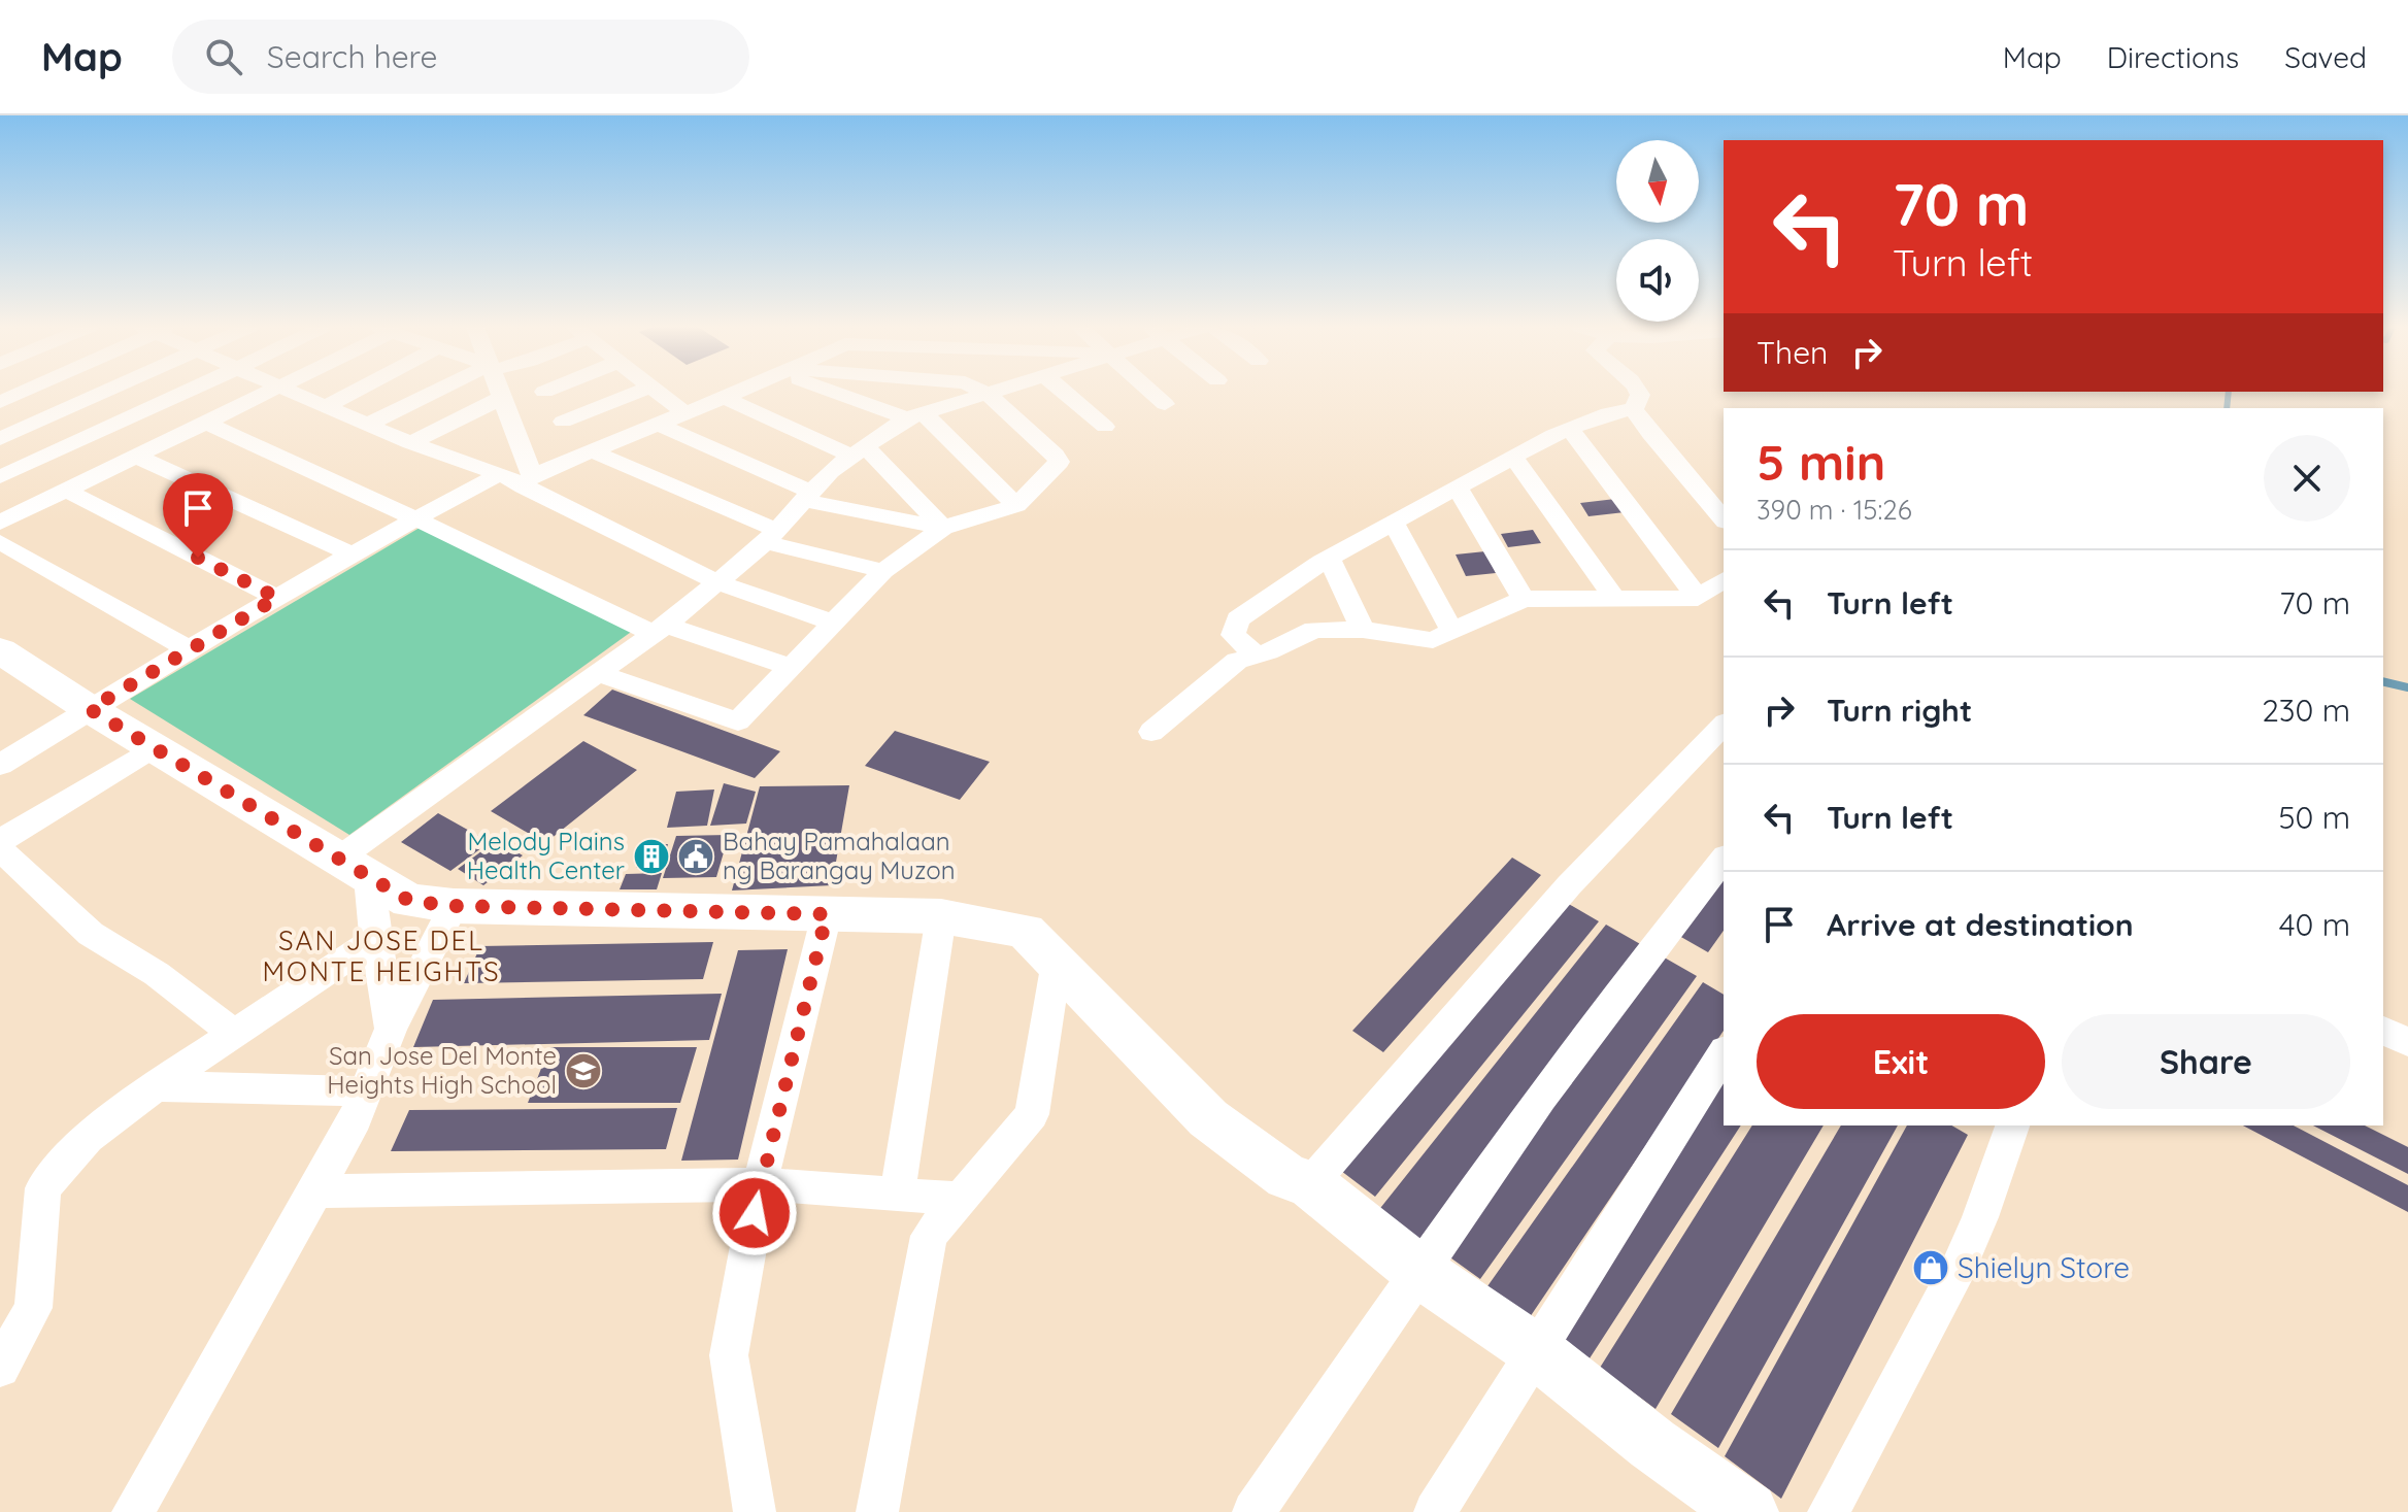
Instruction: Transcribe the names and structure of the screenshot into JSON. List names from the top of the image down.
{
  "districts": ["SAN JOSE DEL MONTE HEIGHTS"],
  "places": {
    "building": ["Melody Plains Health Center"],
    "public building": ["Bahay Pamahalaan ng Barangay Muzon"],
    "school or university": ["San Jose Del Monte Heights High School"],
    "shop": ["Shielyn Store"]
  },
  "north": "bottom",
  "page": {
    "header": "Map",
    "search": "Search here",
    "nav": ["Map", "Directions", "Saved"],
    "turn": ["70 m", "Turn left"],
    "then": "Then",
    "heading": ["5 min", "390 m · 15:26"],
    "list": [
      {
        "name": "Turn left",
        "value": "70 m"
      },
      {
        "name": "Turn right",
        "value": "230 m"
      },
      {
        "name": "Turn left",
        "value": "50 m"
      },
      {
        "name": "Arrive at destination",
        "value": "40 m"
      }
    ],
    "buttons": ["Exit", "Share"]
  }
}
